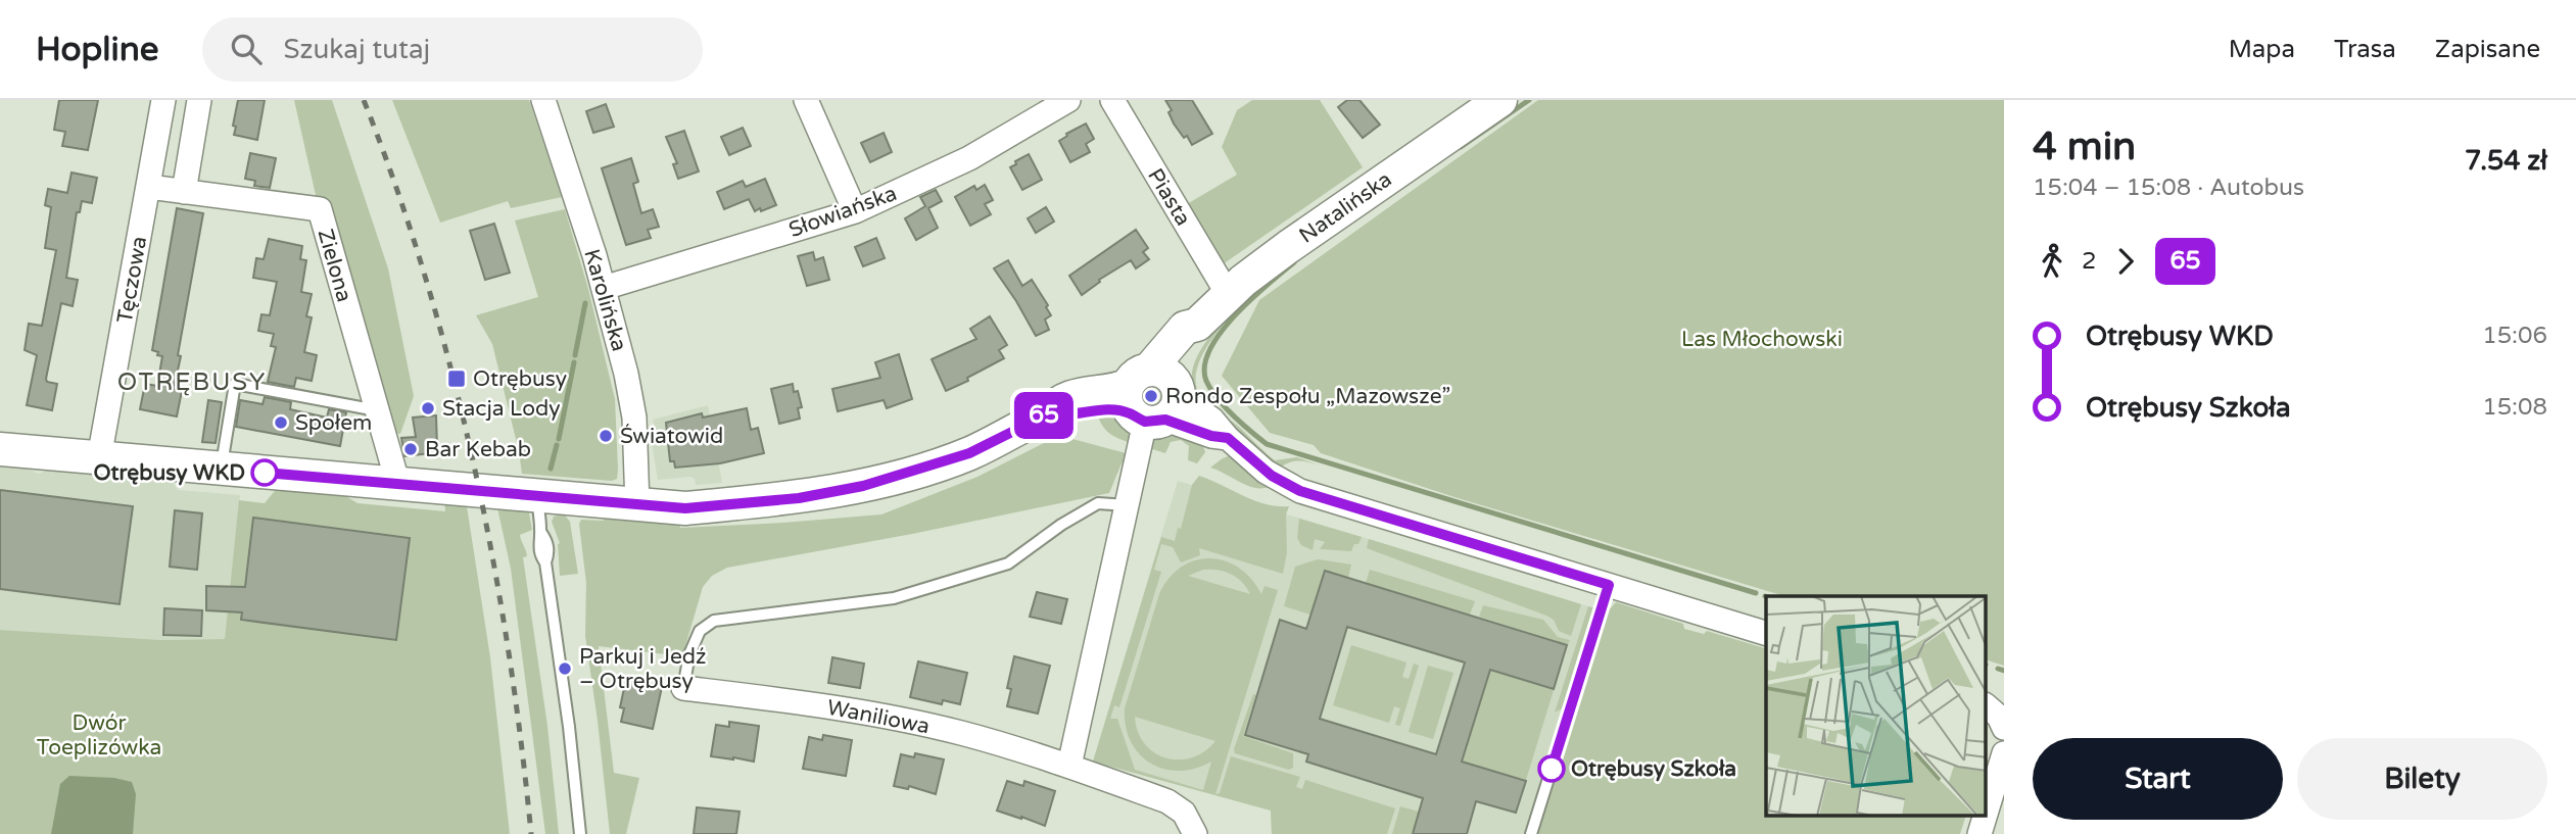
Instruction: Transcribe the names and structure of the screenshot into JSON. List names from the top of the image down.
{
  "streets": {
    "main road": ["Natalińska"],
    "street": [
      "Piasta",
      "Słowiańska",
      "Zielona",
      "Tęczowa",
      "Karolińska",
      "Waniliowa"
    ]
  },
  "crossings": [
    ["Piasta", "Natalińska"],
    ["Słowiańska", "Karolińska"],
    ["Zielona", "Tęczowa"]
  ],
  "districts": ["OTRĘBUSY"],
  "parks": ["Las Młochowski", "Dwór Toeplizówka"],
  "places": {
    "transit": ["Otrębusy"],
    "other": [
      "Rondo Zespołu „Mazowsze”",
      "Stacja Lody",
      "Społem",
      "Światowid",
      "Bar Kebab",
      "Otrębusy WKD",
      "Parkuj i Jedź – Otrębusy",
      "Otrębusy Szkoła"
    ]
  },
  "lines": ["bus line 65"],
  "page": {
    "header": "Hopline",
    "search": "Szukaj tutaj",
    "nav": ["Mapa", "Trasa", "Zapisane"],
    "on_map": "65",
    "heading": ["4 min", "15:04 – 15:08 · Autobus", "7.54 zł"],
    "legs": ["2", "65"],
    "list": [
      {
        "name": "Otrębusy WKD",
        "value": "15:06"
      },
      {
        "name": "Otrębusy Szkoła",
        "value": "15:08"
      }
    ],
    "buttons": ["Start", "Bilety"]
  }
}
